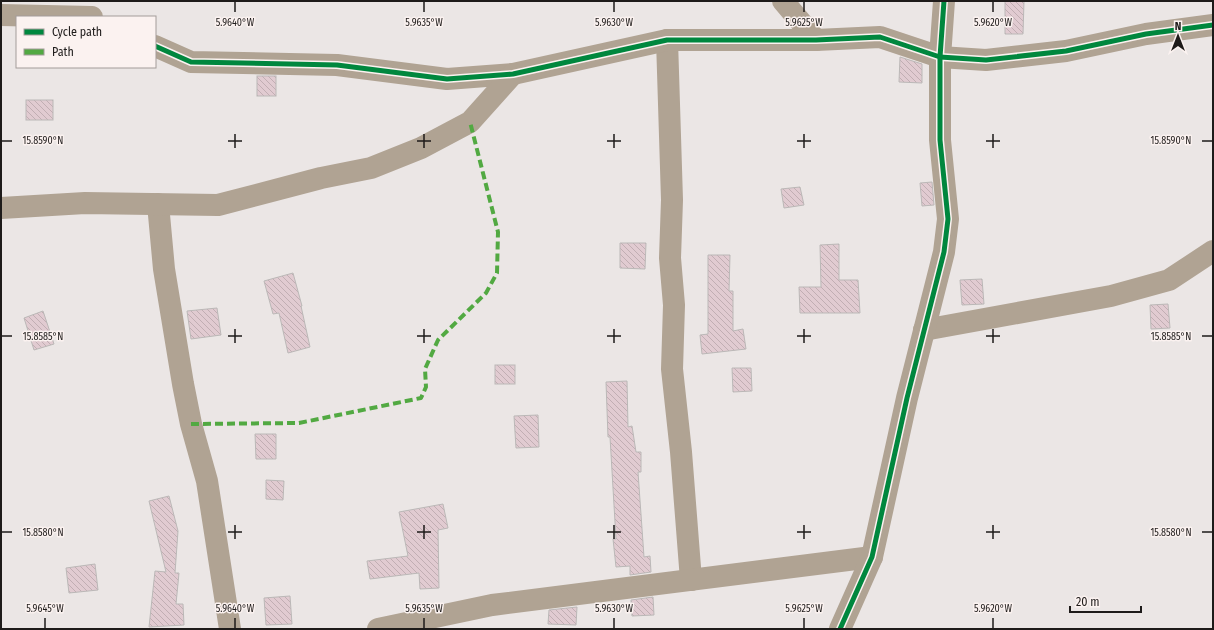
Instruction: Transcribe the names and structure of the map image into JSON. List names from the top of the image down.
{
  "legend": ["Cycle path", "Path"],
  "scale_bar": "20 m",
  "north": "top",
  "coordinates": [
    "5.9640°W",
    "5.9635°W",
    "5.9630°W",
    "5.9625°W",
    "5.9620°W",
    "15.8590°N",
    "15.8585°N",
    "15.8580°N",
    "5.9645°W"
  ]
}
